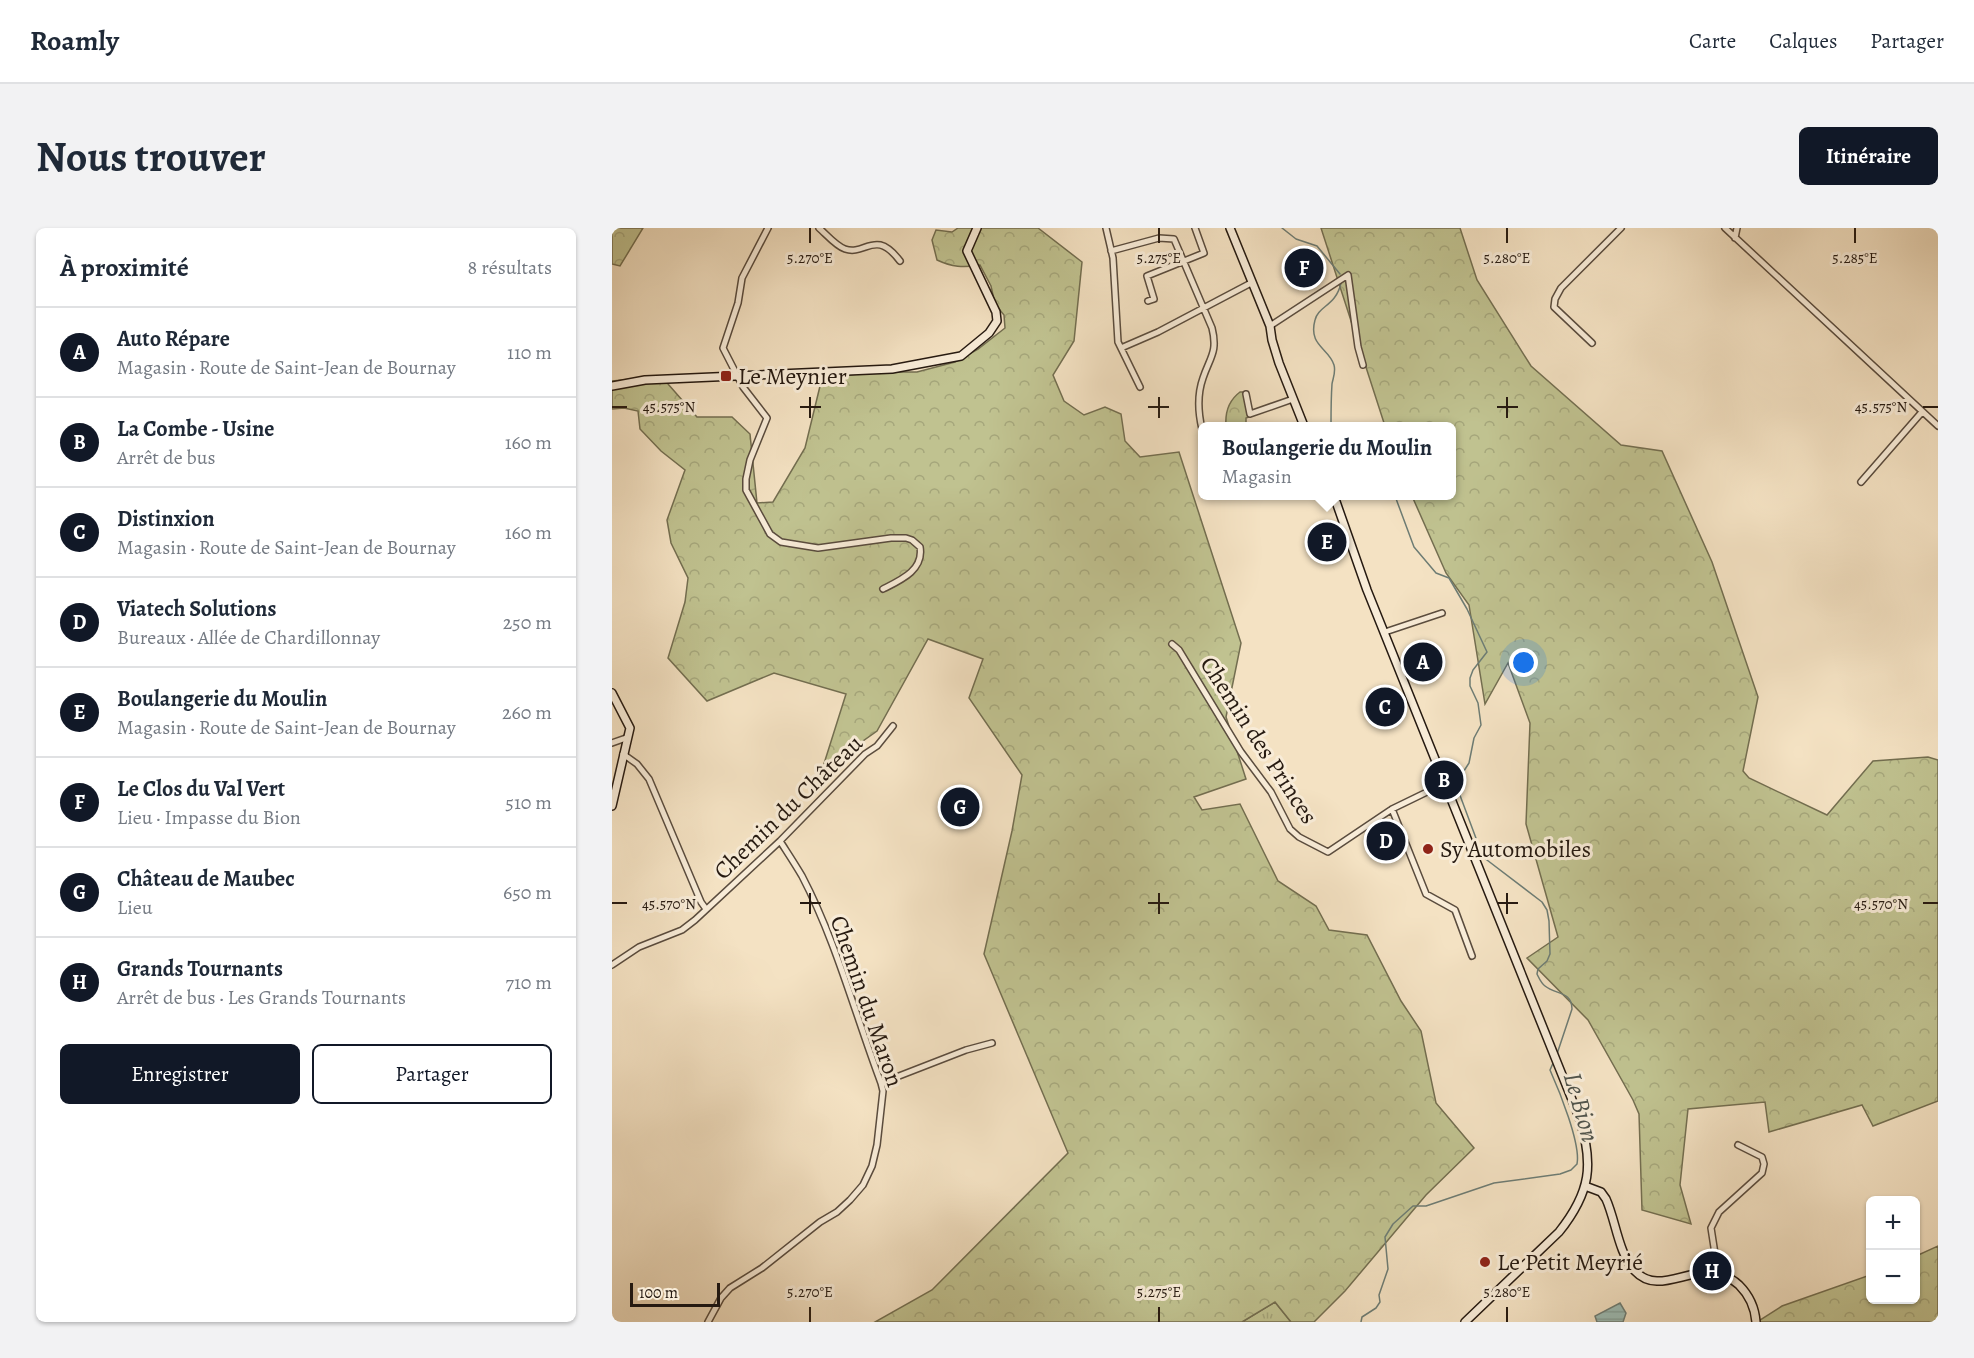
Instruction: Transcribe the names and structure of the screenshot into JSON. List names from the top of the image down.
{
  "streets": {
    "street": ["Chemin des Princes", "Chemin du Château", "Chemin du Maron"]
  },
  "crossings": [
    ["Chemin du Château", "Chemin du Maron"]
  ],
  "water": ["Le Bion"],
  "places": {
    "transit": ["Le Meynier"],
    "other": ["Sy Automobiles", "Le Petit Meyrié"]
  },
  "scale_bar": "100 m",
  "page": {
    "header": "Roamly",
    "nav": ["Carte", "Calques", "Partager"],
    "buttons": [
      "Itinéraire",
      ["Enregistrer", "Partager"]
    ],
    "title": "Nous trouver",
    "heading": ["À proximité", "8 résultats"],
    "pins": [
      "F",
      "E",
      "A",
      "C",
      "B",
      "G",
      "D",
      "H"
    ],
    "list": [
      {
        "mark": "A",
        "name": "Auto Répare",
        "note": "Magasin · Route de Saint-Jean de Bournay",
        "value": "110 m"
      },
      {
        "mark": "B",
        "name": "La Combe - Usine",
        "note": "Arrêt de bus",
        "value": "160 m"
      },
      {
        "mark": "C",
        "name": "Distinxion",
        "note": "Magasin · Route de Saint-Jean de Bournay",
        "value": "160 m"
      },
      {
        "mark": "D",
        "name": "Viatech Solutions",
        "note": "Bureaux · Allée de Chardillonnay",
        "value": "250 m"
      },
      {
        "mark": "E",
        "name": "Boulangerie du Moulin",
        "note": "Magasin · Route de Saint-Jean de Bournay",
        "value": "260 m"
      },
      {
        "mark": "F",
        "name": "Le Clos du Val Vert",
        "note": "Lieu · Impasse du Bion",
        "value": "510 m"
      },
      {
        "mark": "G",
        "name": "Château de Maubec",
        "note": "Lieu",
        "value": "650 m"
      },
      {
        "mark": "H",
        "name": "Grands Tournants",
        "note": "Arrêt de bus · Les Grands Tournants",
        "value": "710 m"
      }
    ],
    "popup": ["Boulangerie du Moulin", "Magasin"],
    "map_buttons": ["+", "−"],
    "scale": "100 m"
  },
  "coordinates": [
    "5.270°E",
    "5.275°E",
    "5.280°E",
    "5.285°E",
    "45.575°N",
    "45.570°N"
  ]
}
